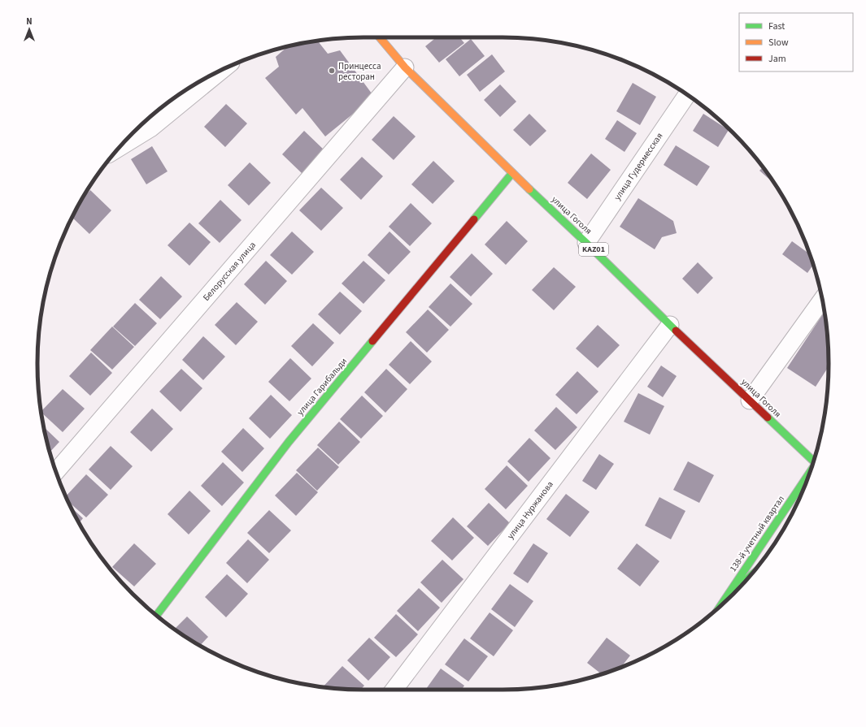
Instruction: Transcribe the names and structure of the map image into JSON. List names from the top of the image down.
{
  "streets": {
    "main road": [
      "улица Гоголя",
      "KАZ01",
      "улица Гарибальди",
      "138-й учетный квартал"
    ],
    "street": ["улица Гудермесская", "Белорусская улица", "улица Нуржанова"]
  },
  "crossings": [
    ["улица Гудермесская", "улица Гоголя"],
    ["улица Гоголя", "Белорусская улица"],
    ["улица Гоголя", "улица Гарибальди"],
    ["улица Гоголя", "улица Нуржанова"]
  ],
  "places": ["Принцесса ресторан"],
  "legend": ["Fast", "Slow", "Jam"],
  "north": "top"
}
